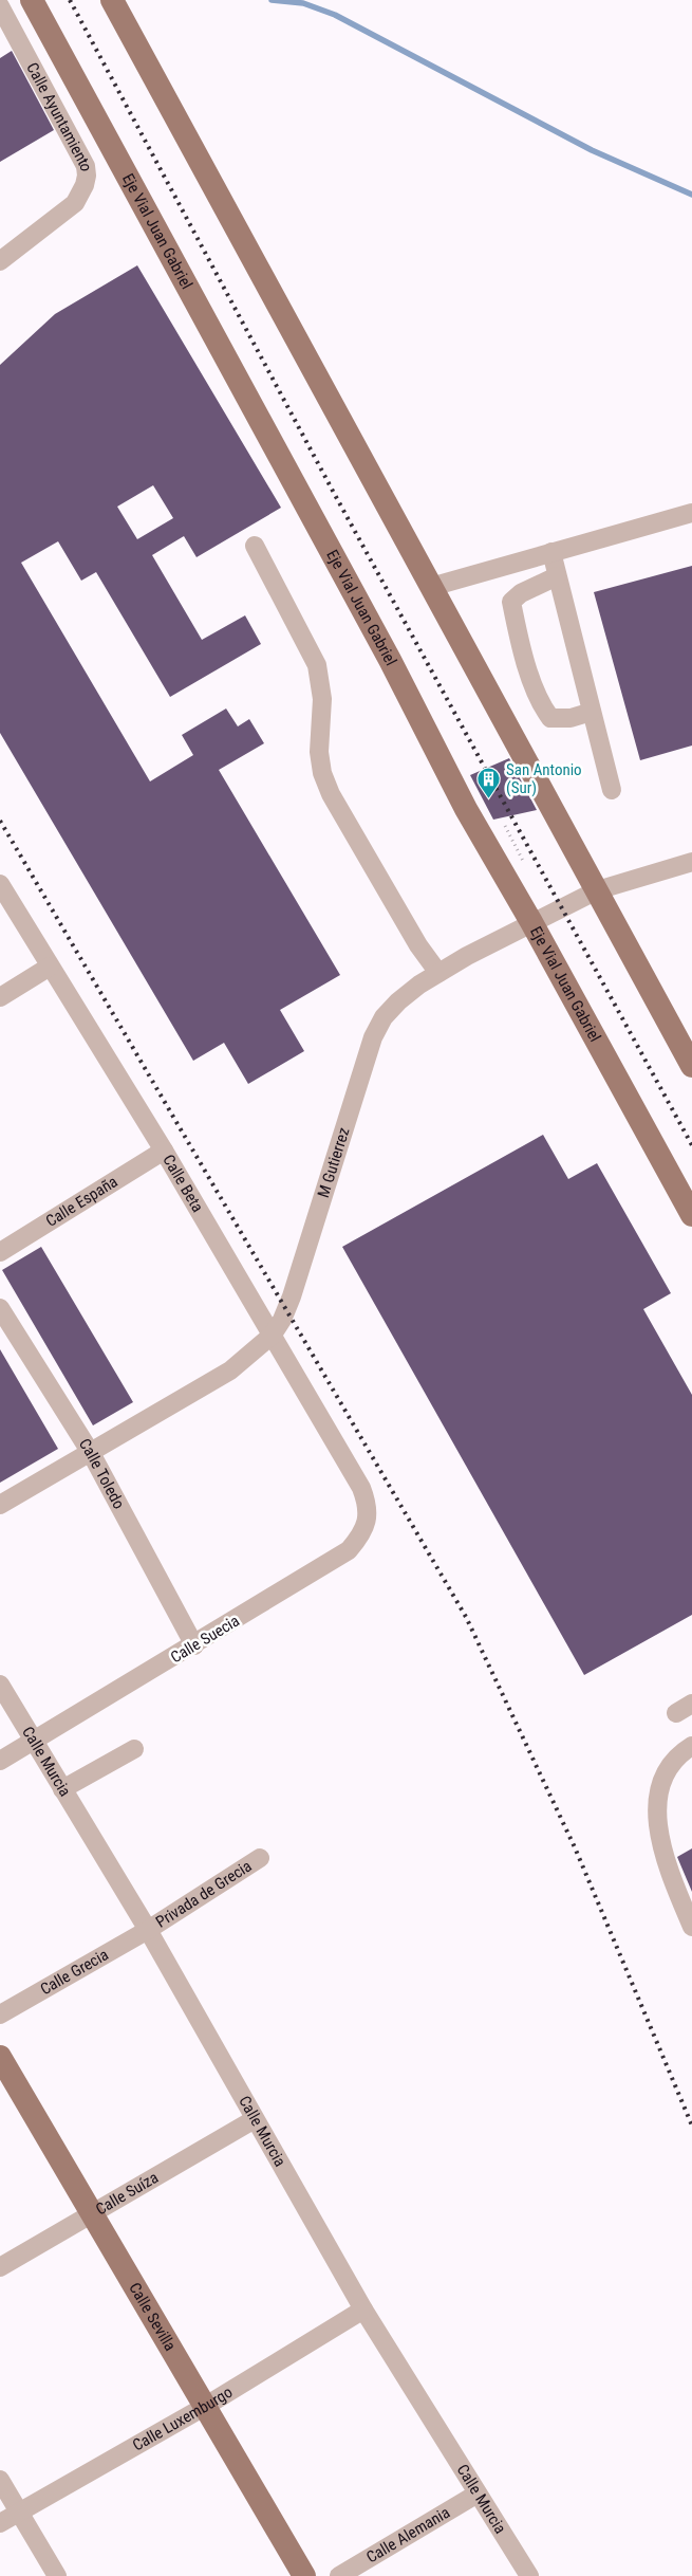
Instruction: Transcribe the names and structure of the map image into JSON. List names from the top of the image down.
{
  "streets": {
    "main road": ["Eje Vial Juan Gabriel", "Calle Sevilla"],
    "street": [
      "Calle Ayuntamiento",
      "M Gutierrez",
      "Calle Beta",
      "Calle España",
      "Calle Toledo",
      "Calle Suecia",
      "Calle Murcia",
      "Privada de Grecia",
      "Calle Grecia",
      "Calle Suíza",
      "Calle Luxemburgo",
      "Calle Alemania"
    ]
  },
  "crossings": [
    ["Eje Vial Juan Gabriel", "M Gutierrez"],
    ["M Gutierrez", "Calle Beta"],
    ["M Gutierrez", "Calle Toledo"],
    ["Calle Beta", "Calle España"],
    ["Calle Beta", "Calle Suecia"],
    ["Calle Toledo", "Calle Suecia"],
    ["Calle Suecia", "Calle Murcia"],
    ["Calle Murcia", "Privada de Grecia"],
    ["Calle Murcia", "Calle Grecia"],
    ["Calle Murcia", "Calle Suíza"],
    ["Calle Murcia", "Calle Luxemburgo"],
    ["Calle Murcia", "Calle Alemania"],
    ["Privada de Grecia", "Calle Grecia"],
    ["Calle Suíza", "Calle Sevilla"],
    ["Calle Sevilla", "Calle Luxemburgo"]
  ],
  "places": {
    "building": ["San Antonio (Sur)"]
  }
}
